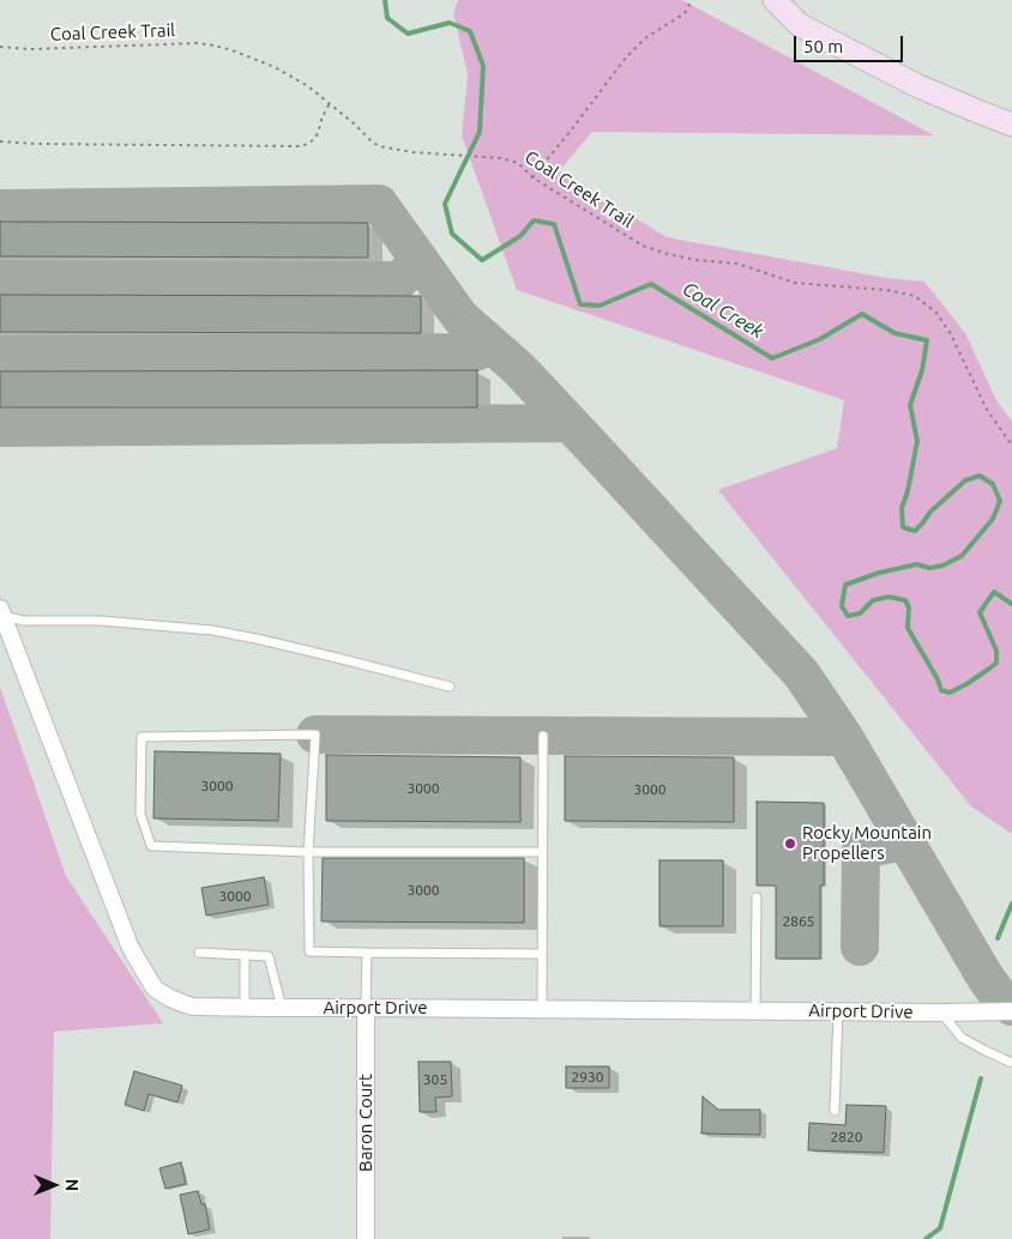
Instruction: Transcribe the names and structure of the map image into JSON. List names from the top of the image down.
{
  "streets": {
    "street": ["Airport Drive", "Baron Court"],
    "path": ["Coal Creek Trail"]
  },
  "crossings": [
    ["Airport Drive", "Baron Court"]
  ],
  "water": ["Coal Creek"],
  "places": ["Rocky Mountain Propellers"],
  "house_numbers": [
    "3000",
    "3000",
    "3000",
    "3000",
    "3000",
    "2865",
    "2930",
    "305",
    "2820"
  ],
  "scale_bar": "50 m",
  "north": "right"
}
